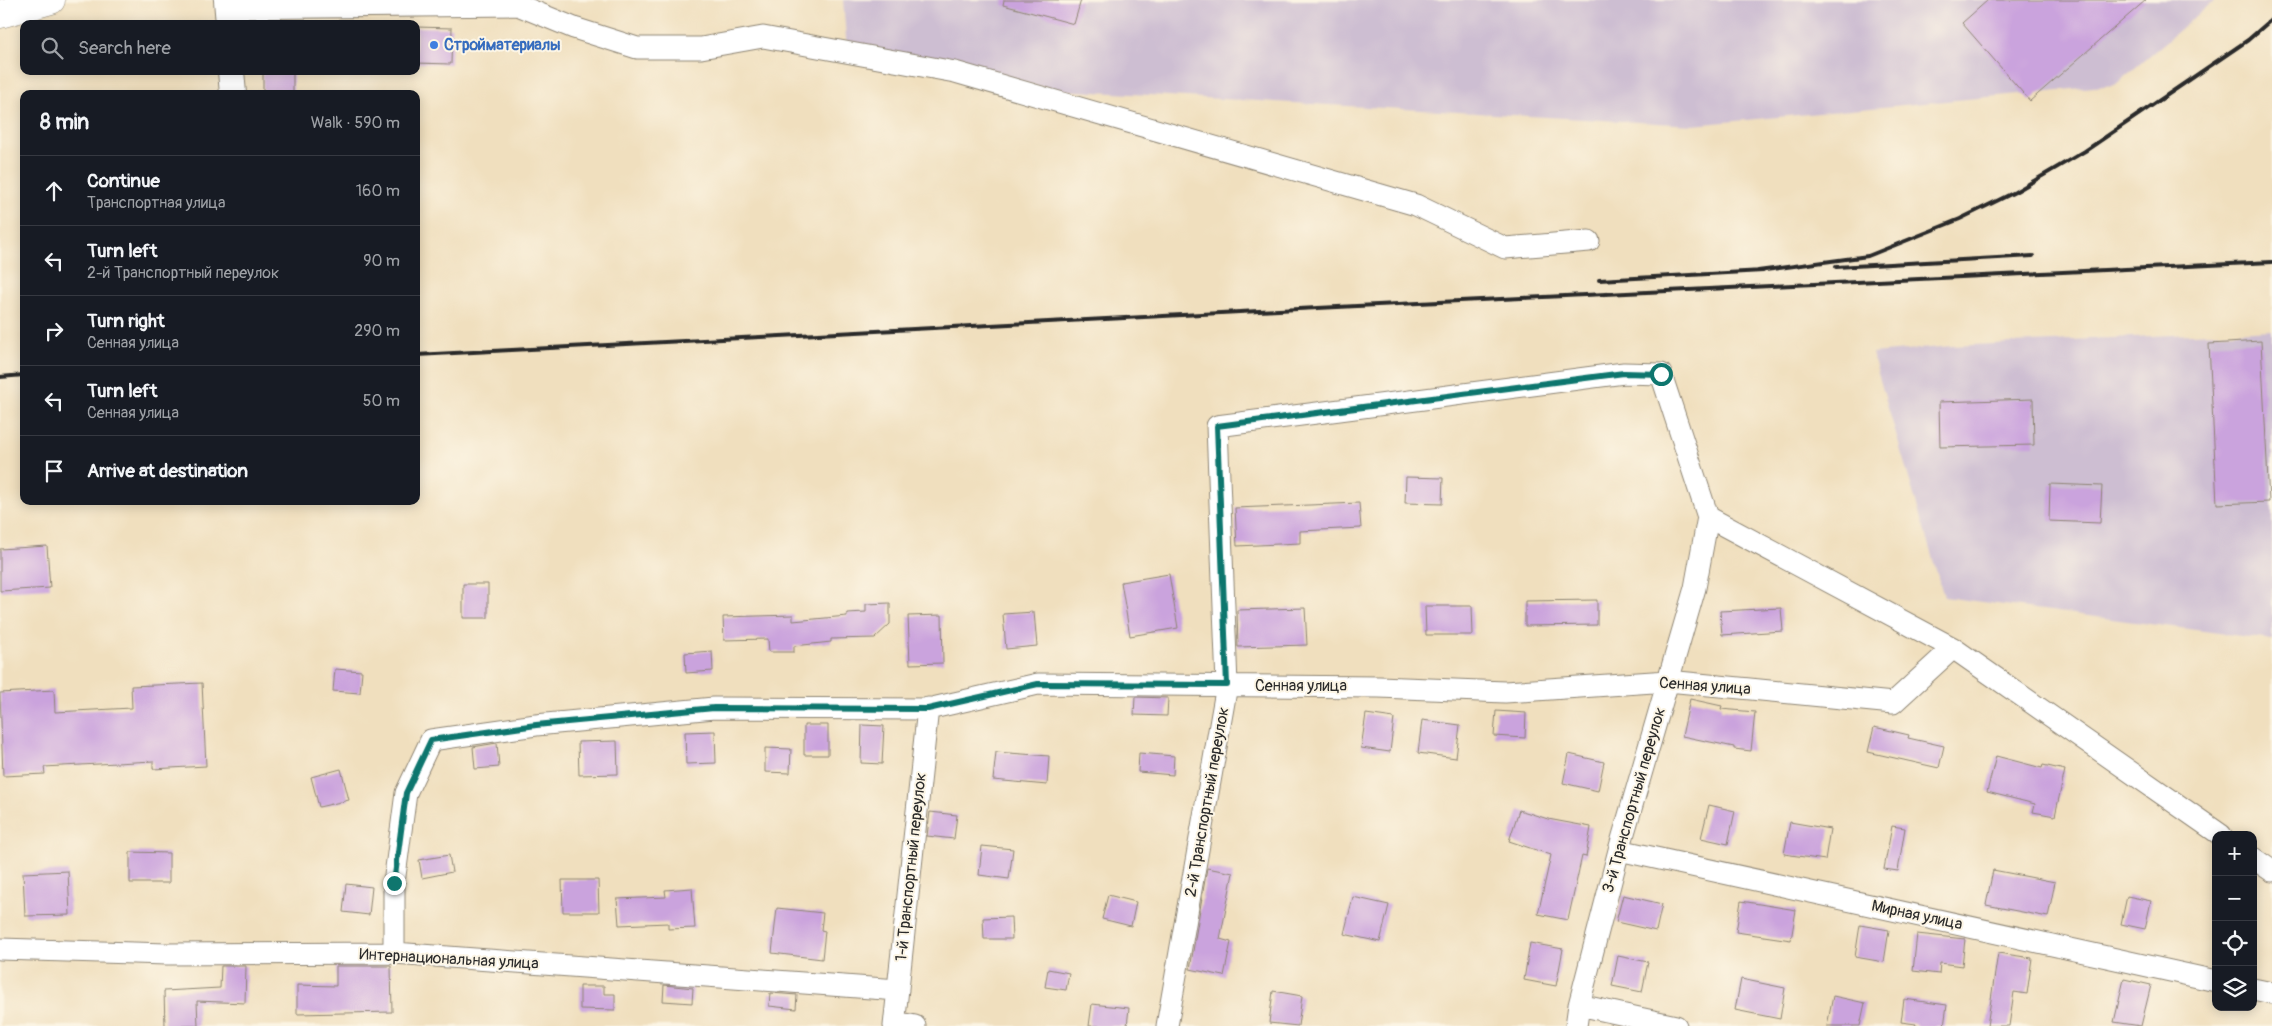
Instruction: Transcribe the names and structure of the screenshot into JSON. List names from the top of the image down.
{
  "streets": {
    "street": [
      "Сенная улица",
      "3-й Транспортный переулок",
      "2-й Транспортный переулок",
      "1-й Транспортный переулок",
      "Мирная улица",
      "Интернациональная улица"
    ]
  },
  "crossings": [
    ["Сенная улица", "3-й Транспортный переулок"],
    ["Сенная улица", "2-й Транспортный переулок"],
    ["Сенная улица", "1-й Транспортный переулок"],
    ["Сенная улица", "Интернациональная улица"],
    ["3-й Транспортный переулок", "2-й Транспортный переулок"],
    ["3-й Транспортный переулок", "Мирная улица"],
    ["1-й Транспортный переулок", "Интернациональная улица"]
  ],
  "places": ["Стройматериалы"],
  "page": {
    "search": "Search here",
    "heading": ["8 min", "Walk · 590 m"],
    "list": [
      ["Continue", "Транспортная улица", "160 m"],
      ["Turn left", "2-й Транспортный переулок", "90 m"],
      ["Turn right", "Сенная улица", "290 m"],
      ["Turn left", "Сенная улица", "50 m"],
      "Arrive at destination"
    ],
    "map_buttons": ["+", "−"]
  }
}
